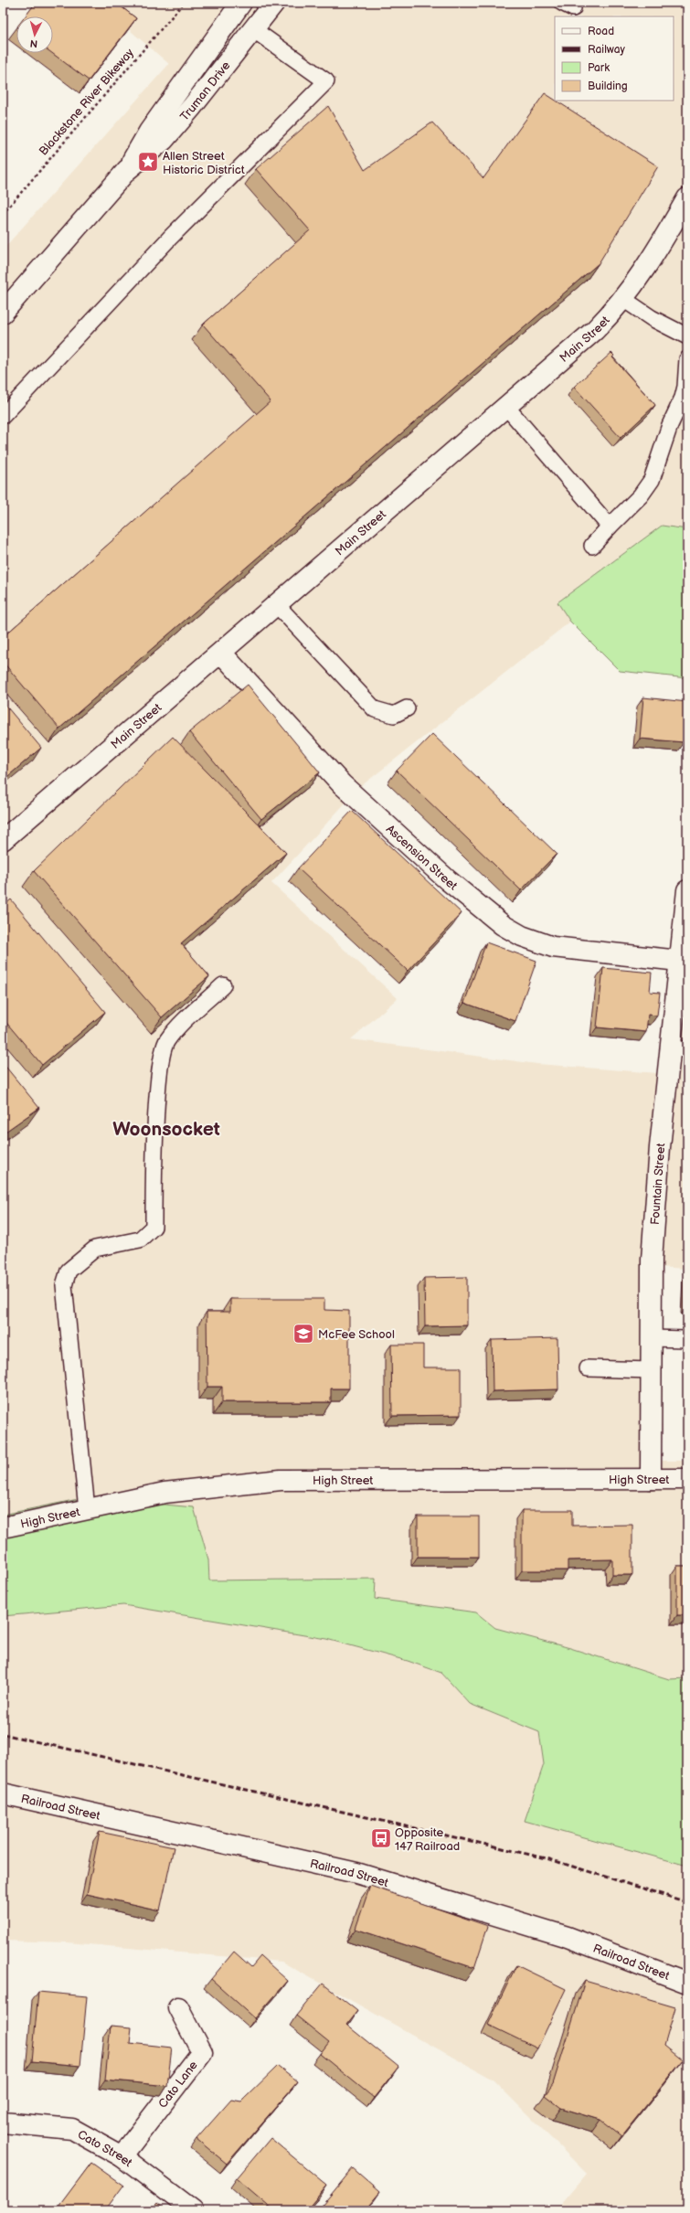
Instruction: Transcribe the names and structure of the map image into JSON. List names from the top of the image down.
{
  "streets": {
    "main road": [
      "Truman Drive",
      "Main Street",
      "Ascension Street",
      "Fountain Street",
      "High Street",
      "Railroad Street",
      "Cato Lane",
      "Cato Street"
    ],
    "path": ["Blackstone River Bikeway"]
  },
  "crossings": [
    ["Main Street", "Ascension Street"],
    ["Ascension Street", "Fountain Street"],
    ["Fountain Street", "High Street"],
    ["Cato Lane", "Cato Street"]
  ],
  "districts": ["Woonsocket"],
  "places": {
    "place": ["Allen Street Historic District"],
    "school or university": ["McFee School"],
    "bus stop": ["Opposite 147 Railroad"]
  },
  "legend": [
    "Road",
    "Railway",
    "Park",
    "Building"
  ],
  "north": "bottom"
}
